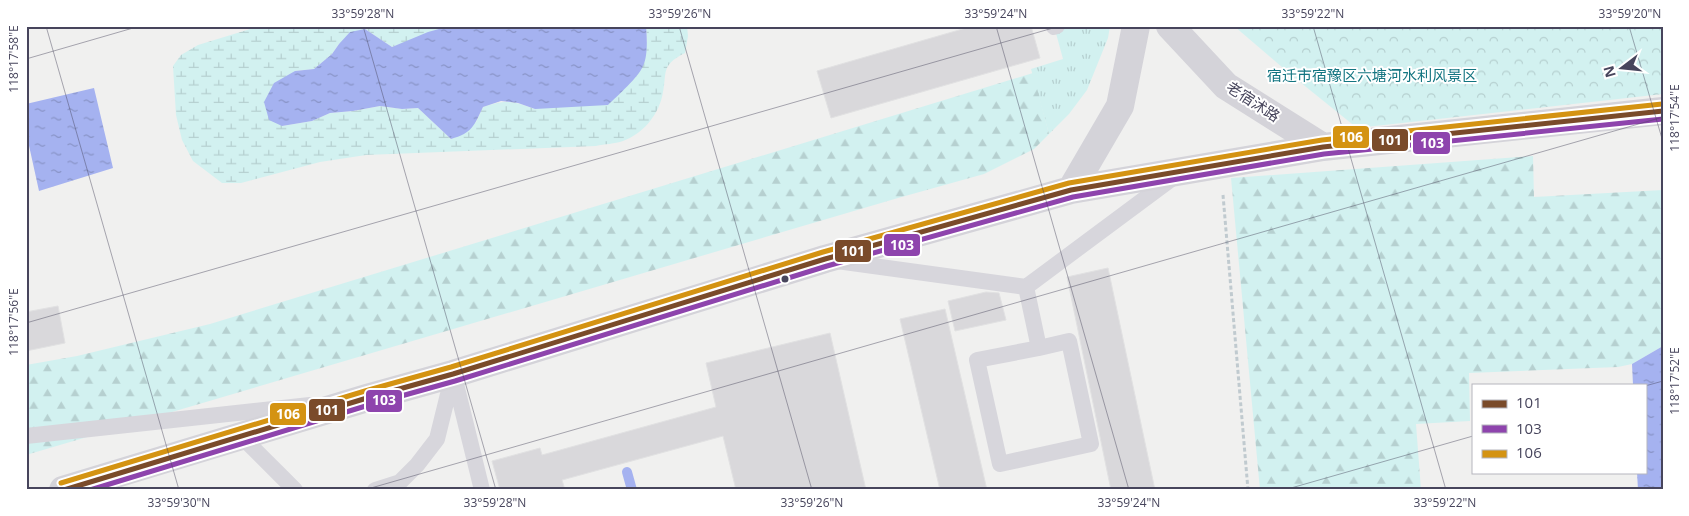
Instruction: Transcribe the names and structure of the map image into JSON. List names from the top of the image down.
{
  "streets": {
    "main road": ["老宿沭路"]
  },
  "parks": ["宿迁市宿豫区六塘河水利风景区"],
  "lines": ["transit line 106", "transit line 101", "transit line 103"],
  "legend": ["101", "103", "106"],
  "north": "left",
  "coordinates": [
    "33°59'28\"N",
    "33°59'26\"N",
    "33°59'24\"N",
    "33°59'22\"N",
    "33°59'20\"N",
    "118°17'58\"E",
    "118°17'54\"E",
    "118°17'56\"E",
    "118°17'52\"E",
    "33°59'30\"N"
  ]
}
